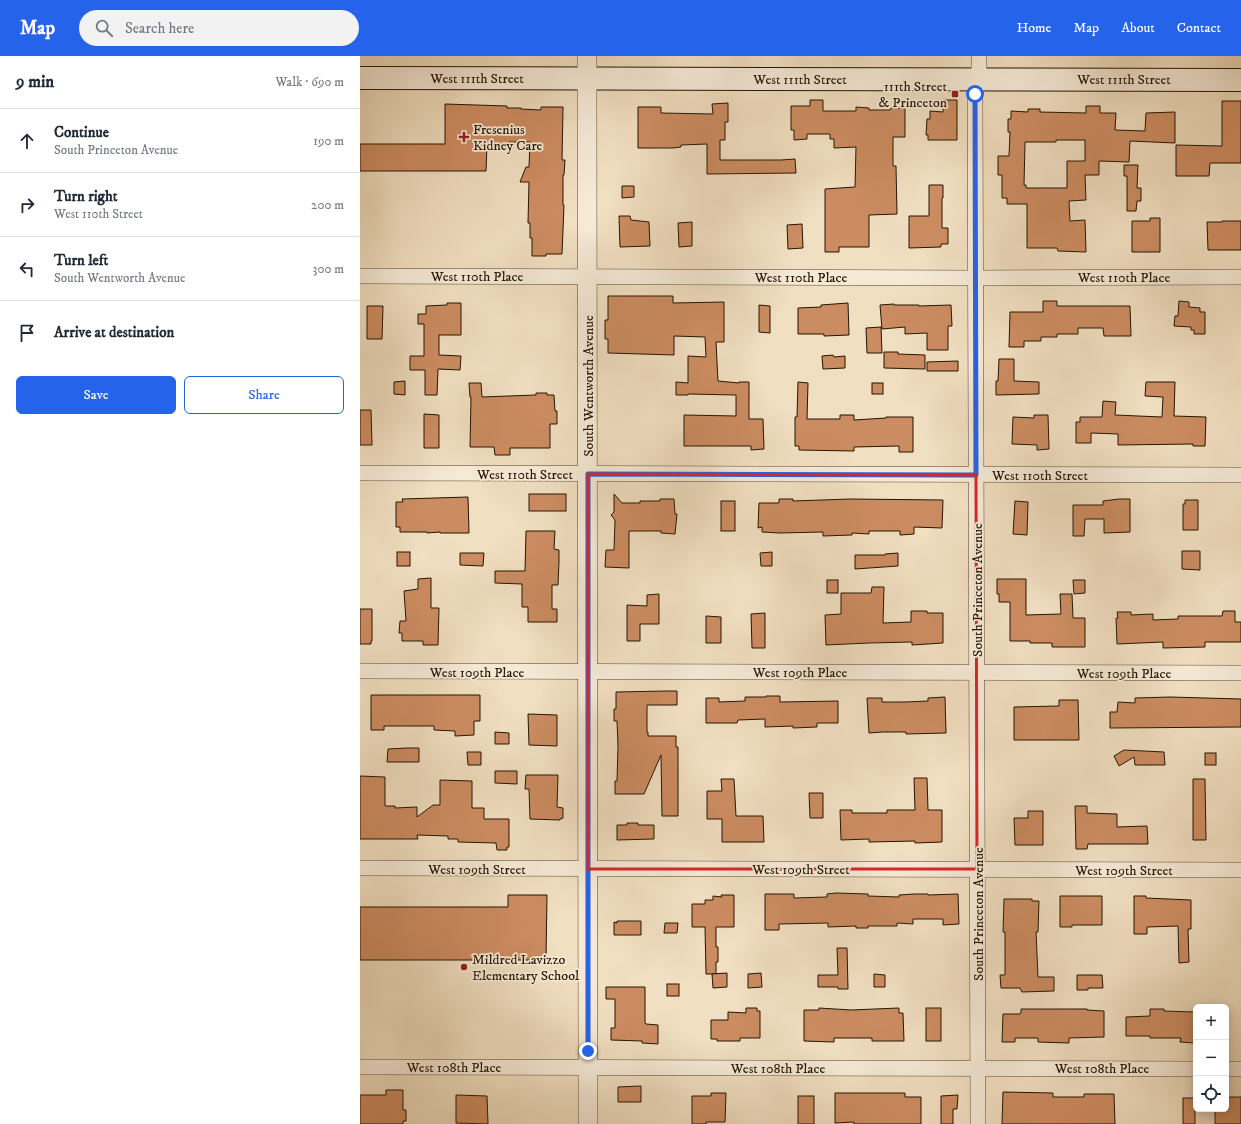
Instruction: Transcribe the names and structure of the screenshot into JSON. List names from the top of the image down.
{
  "streets": {
    "main road": ["West 111th Street"],
    "street": [
      "West 110th Place",
      "South Wentworth Avenue",
      "West 110th Street",
      "South Princeton Avenue",
      "West 109th Place",
      "West 109th Street",
      "West 108th Place"
    ]
  },
  "crossings": [
    ["West 111th Street", "South Wentworth Avenue"],
    ["West 111th Street", "South Princeton Avenue"],
    ["West 110th Place", "South Wentworth Avenue"],
    ["West 110th Place", "South Princeton Avenue"],
    ["South Wentworth Avenue", "West 110th Street"],
    ["South Wentworth Avenue", "West 109th Place"],
    ["South Wentworth Avenue", "West 109th Street"],
    ["South Wentworth Avenue", "West 108th Place"],
    ["West 110th Street", "South Princeton Avenue"],
    ["South Princeton Avenue", "West 109th Place"],
    ["South Princeton Avenue", "West 109th Street"],
    ["South Princeton Avenue", "West 108th Place"]
  ],
  "places": {
    "transit": ["111th Street & Princeton"],
    "health": ["Fresenius Kidney Care"],
    "other": ["Mildred Lavizzo Elementary School"]
  },
  "page": {
    "header": "Map",
    "search": "Search here",
    "nav": [
      "Home",
      "Map",
      "About",
      "Contact"
    ],
    "heading": ["9 min", "Walk · 690 m"],
    "list": [
      ["Continue", "South Princeton Avenue", "190 m"],
      ["Turn right", "West 110th Street", "200 m"],
      ["Turn left", "South Wentworth Avenue", "300 m"],
      "Arrive at destination"
    ],
    "buttons": ["Save", "Share"],
    "map_buttons": ["+", "−"]
  }
}
